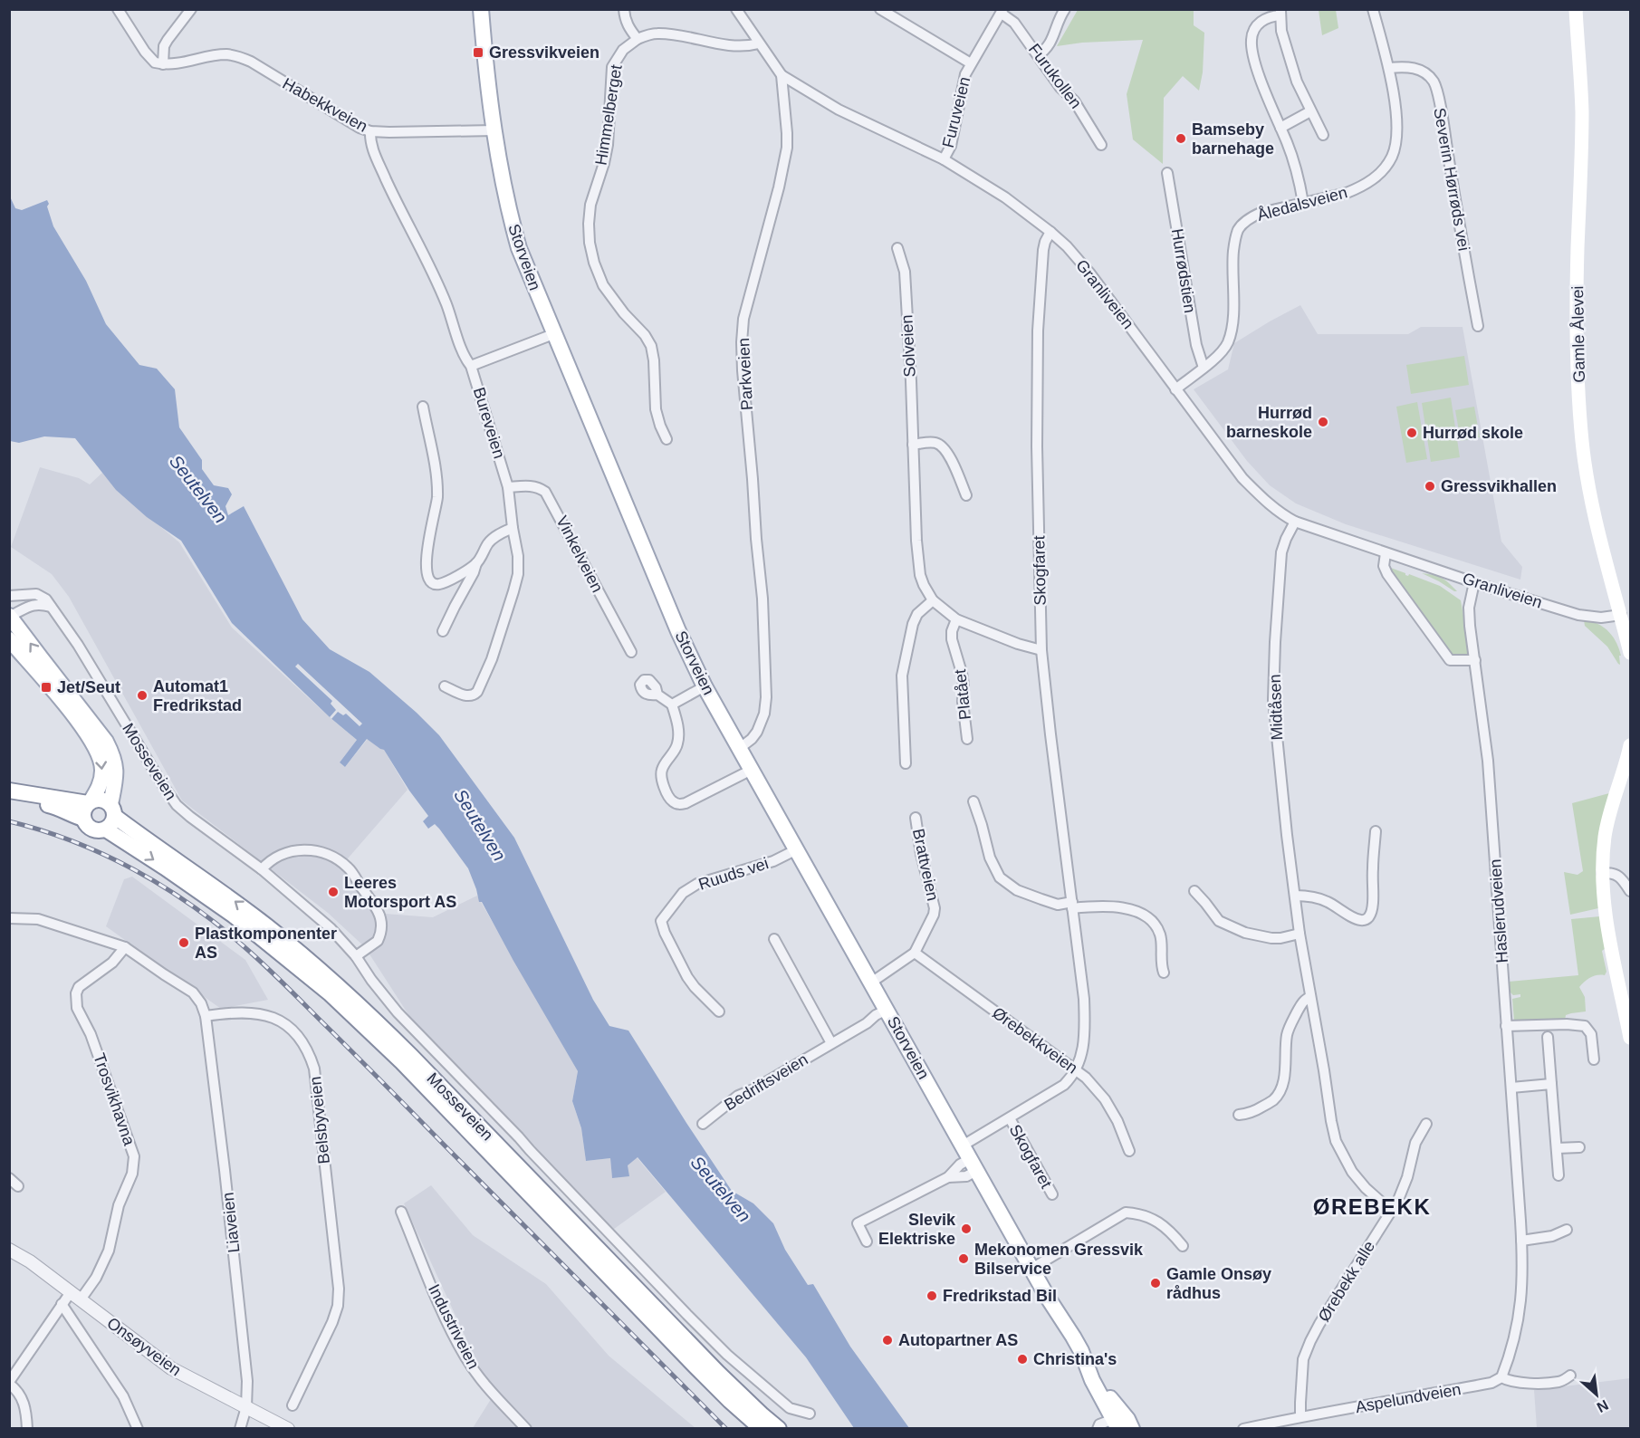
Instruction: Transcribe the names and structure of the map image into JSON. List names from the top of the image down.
{
  "streets": {
    "main road": ["Storveien", "Gamle Ålevei", "Mosseveien"],
    "street": [
      "Furukollen",
      "Habekkveien",
      "Furuveien",
      "Himmelberget",
      "Severin Hørrøds vei",
      "Åledalsveien",
      "Hurrødstien",
      "Granliveien",
      "Solveien",
      "Parkveien",
      "Bureveien",
      "Vinkelveien",
      "Skogfaret",
      "Platået",
      "Midtåsen",
      "Brattveien",
      "Ruuds vei",
      "Haslerudveien",
      "Ørebekkveien",
      "Bedriftsveien",
      "Trosvikhavna",
      "Belsbyveien",
      "Liaveien",
      "Ørebekk alle",
      "Industriveien",
      "Onsøyveien",
      "Aspelundveien"
    ]
  },
  "crossings": [
    ["Furukollen", "Furuveien"],
    ["Habekkveien", "Storveien"],
    ["Habekkveien", "Bureveien"],
    ["Furuveien", "Granliveien"],
    ["Severin Hørrøds vei", "Åledalsveien"],
    ["Åledalsveien", "Hurrødstien"],
    ["Åledalsveien", "Granliveien"],
    ["Storveien", "Parkveien"],
    ["Storveien", "Skogfaret"],
    ["Storveien", "Brattveien"],
    ["Storveien", "Ruuds vei"],
    ["Storveien", "Bedriftsveien"],
    ["Granliveien", "Gamle Ålevei"],
    ["Granliveien", "Parkveien"],
    ["Granliveien", "Skogfaret"],
    ["Granliveien", "Midtåsen"],
    ["Granliveien", "Haslerudveien"],
    ["Solveien", "Skogfaret"],
    ["Solveien", "Platået"],
    ["Bureveien", "Vinkelveien"],
    ["Skogfaret", "Ørebekkveien"],
    ["Midtåsen", "Ørebekk alle"],
    ["Brattveien", "Ørebekkveien"],
    ["Haslerudveien", "Aspelundveien"],
    ["Trosvikhavna", "Onsøyveien"],
    ["Belsbyveien", "Liaveien"],
    ["Liaveien", "Onsøyveien"],
    ["Ørebekk alle", "Aspelundveien"]
  ],
  "districts": ["ØREBEKK"],
  "water": ["Seutelven"],
  "places": {
    "transit": ["Gressvikveien", "Jet/Seut"],
    "other": [
      "Bamseby barnehage",
      "Hurrød barneskole",
      "Hurrød skole",
      "Gressvikhallen",
      "Automat1 Fredrikstad",
      "Leeres Motorsport AS",
      "Plastkomponenter AS",
      "Slevik Elektriske",
      "Mekonomen Gressvik Bilservice",
      "Gamle Onsøy rådhus",
      "Fredrikstad Bil",
      "Autopartner AS",
      "Christina's"
    ]
  },
  "north": "bottom right"
}
